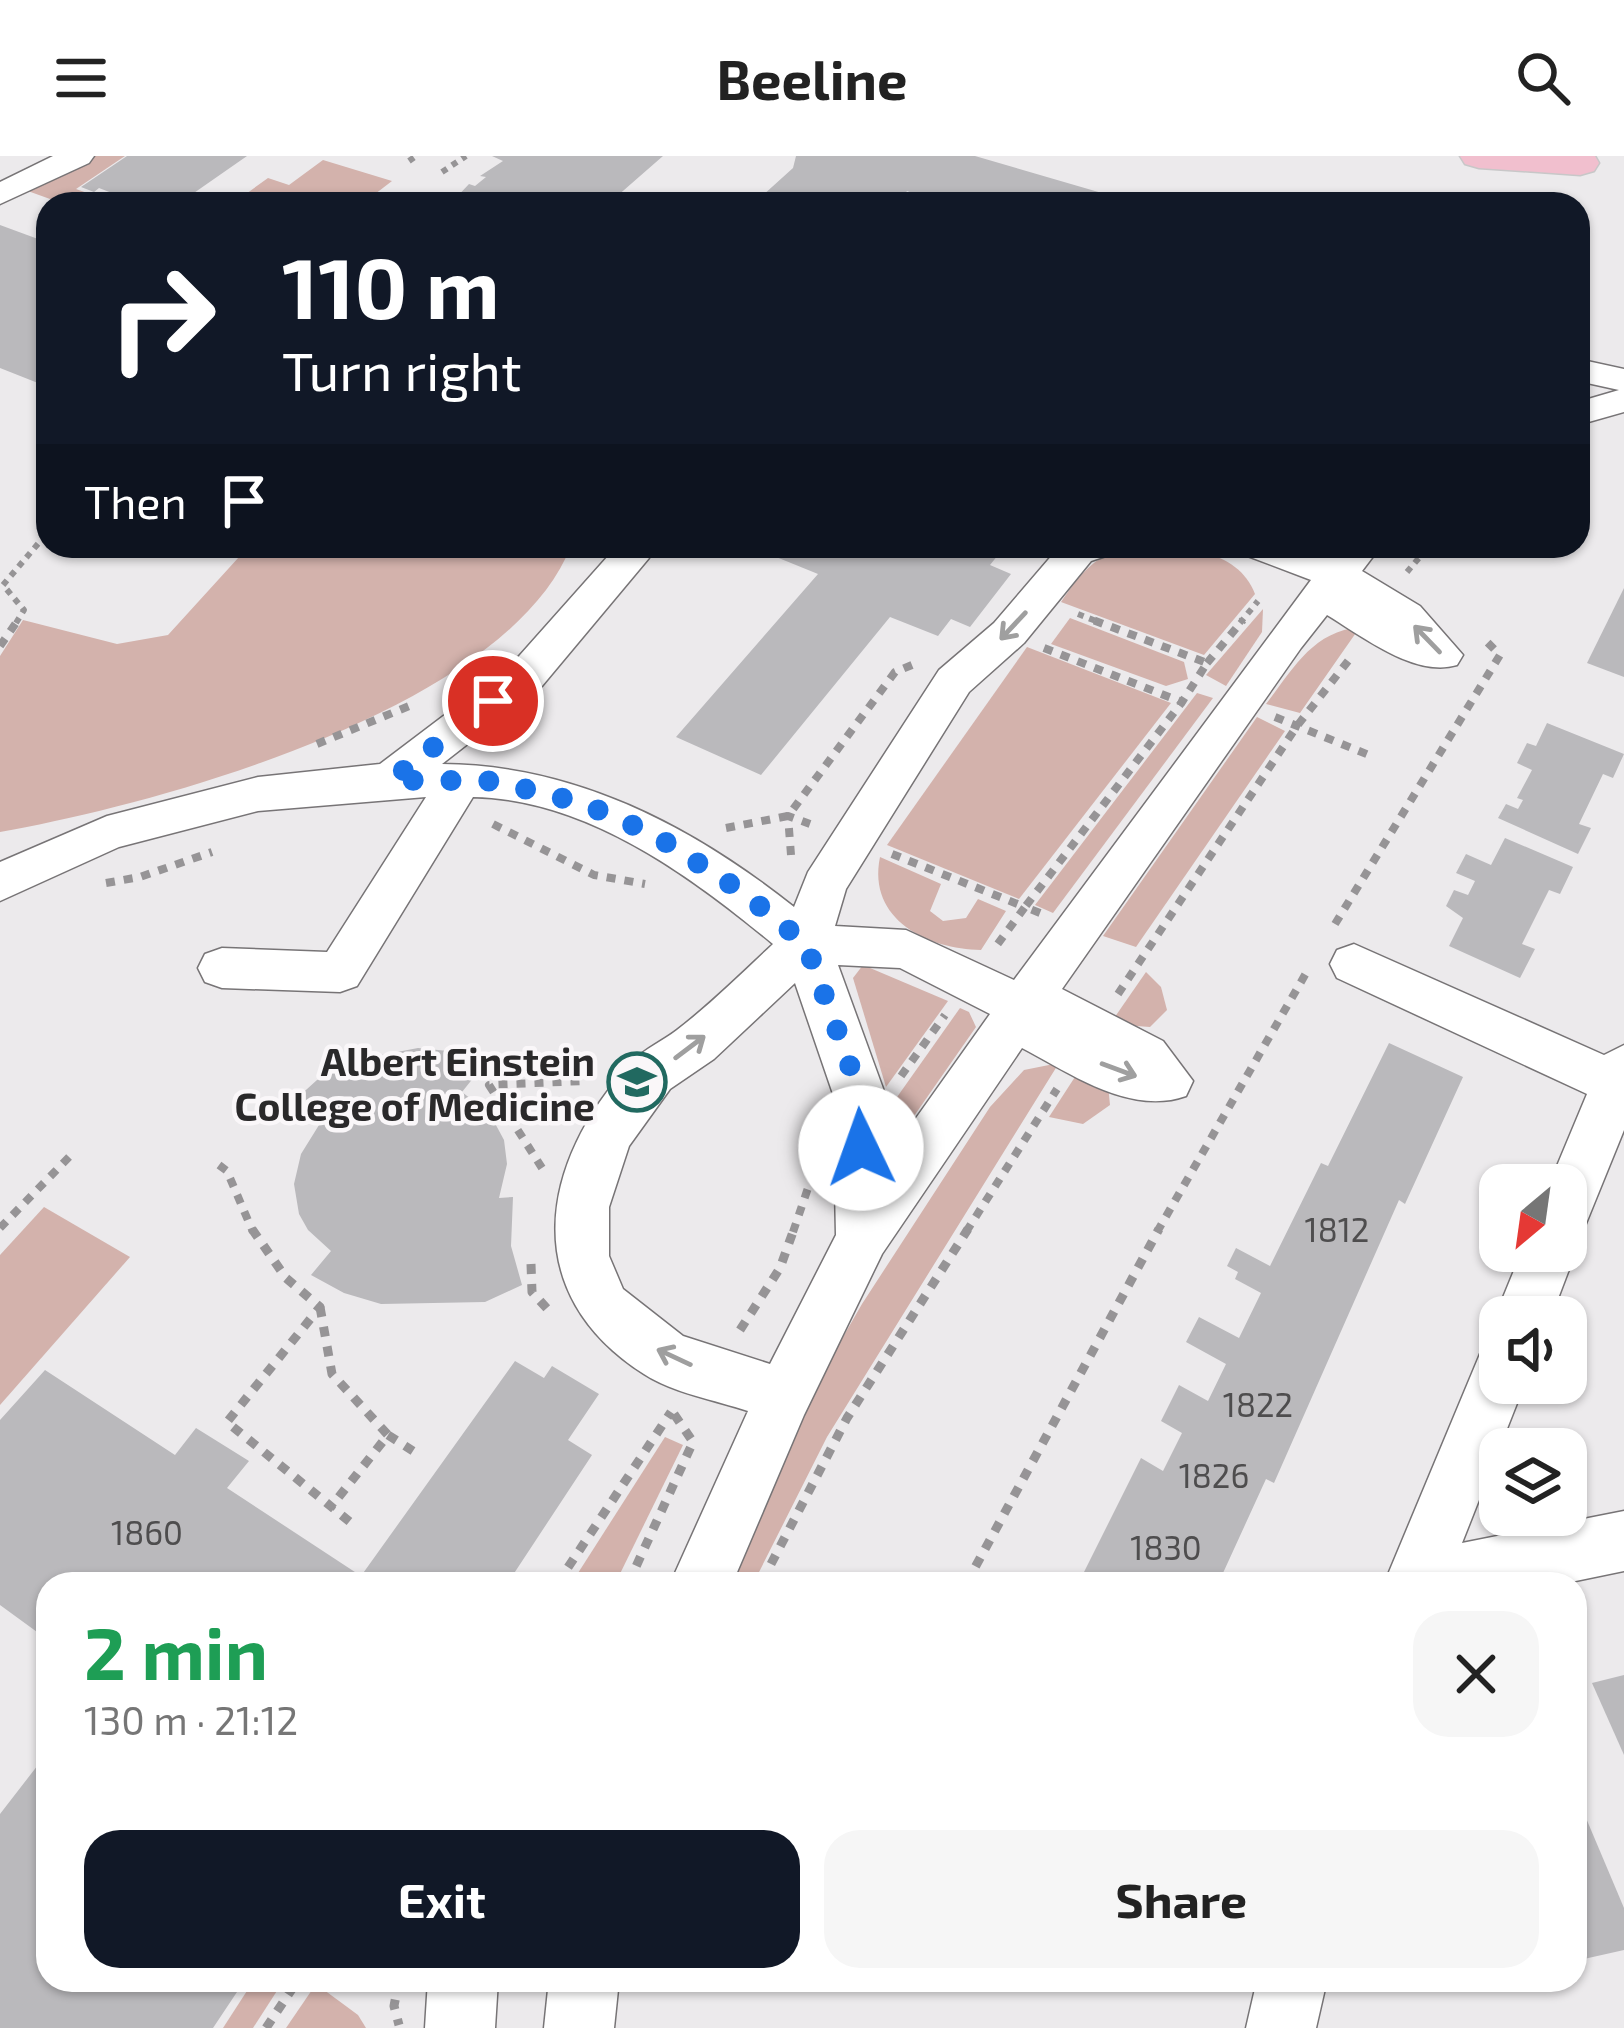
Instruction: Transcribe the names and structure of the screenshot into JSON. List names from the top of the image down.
{
  "places": {
    "school or university": ["Albert Einstein College of Medicine"]
  },
  "house_numbers": [
    "1812",
    "1822",
    "1826",
    "1860",
    "1830"
  ],
  "north": "bottom left",
  "page": {
    "header": "Beeline",
    "turn": ["110 m", "Turn right"],
    "then": "Then",
    "heading": ["2 min", "130 m · 21:12"],
    "buttons": ["Exit", "Share"]
  }
}
